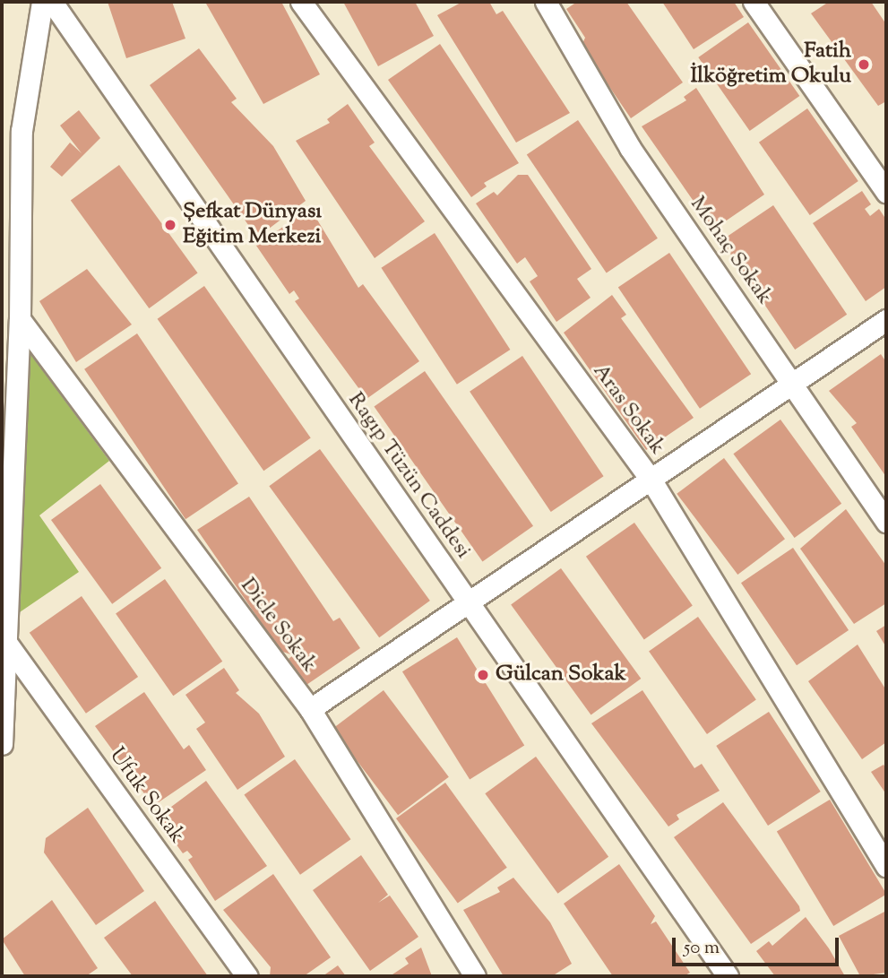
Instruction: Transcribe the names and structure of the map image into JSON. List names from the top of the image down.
{
  "streets": {
    "street": [
      "Mohaç Sokak",
      "Aras Sokak",
      "Ragıp Tüzün Caddesi",
      "Dicle Sokak",
      "Ufuk Sokak"
    ]
  },
  "places": ["Fatih İlköğretim Okulu", "Şefkat Dünyası Eğitim Merkezi", "Gülcan Sokak"],
  "scale_bar": "50 m"
}
